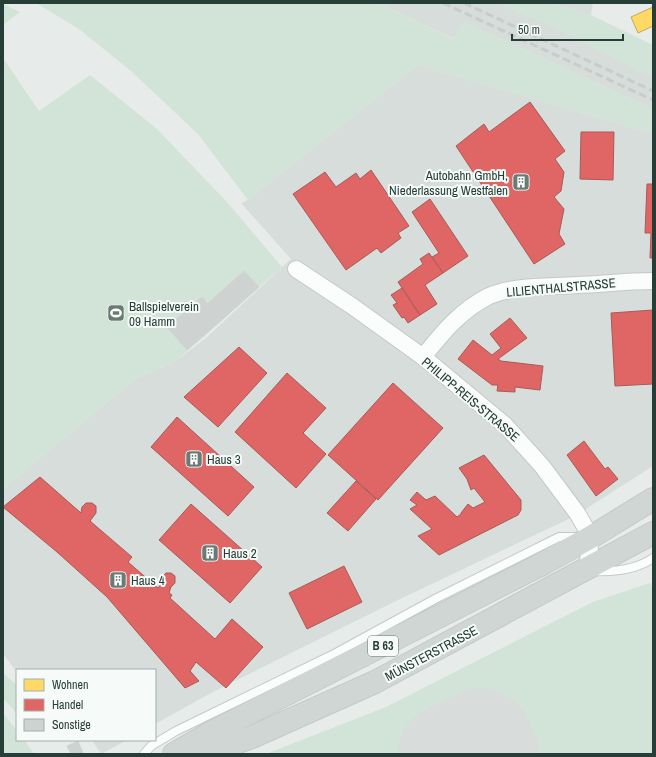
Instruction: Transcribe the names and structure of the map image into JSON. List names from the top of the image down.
{
  "streets": {
    "main road": ["B 63", "MÜNSTERSTRASSE"],
    "street": ["LILIENTHALSTRASSE", "PHILIPP-REIS-STRASSE"]
  },
  "crossings": [
    ["LILIENTHALSTRASSE", "PHILIPP-REIS-STRASSE"],
    ["PHILIPP-REIS-STRASSE", "B 63"]
  ],
  "places": {
    "building": [
      "Autobahn GmbH, Niederlassung Westfalen",
      "Haus 3",
      "Haus 2",
      "Haus 4"
    ],
    "sports": ["Ballspielverein 09 Hamm"]
  },
  "legend": ["Wohnen", "Handel", "Sonstige"],
  "scale_bar": "50 m"
}
